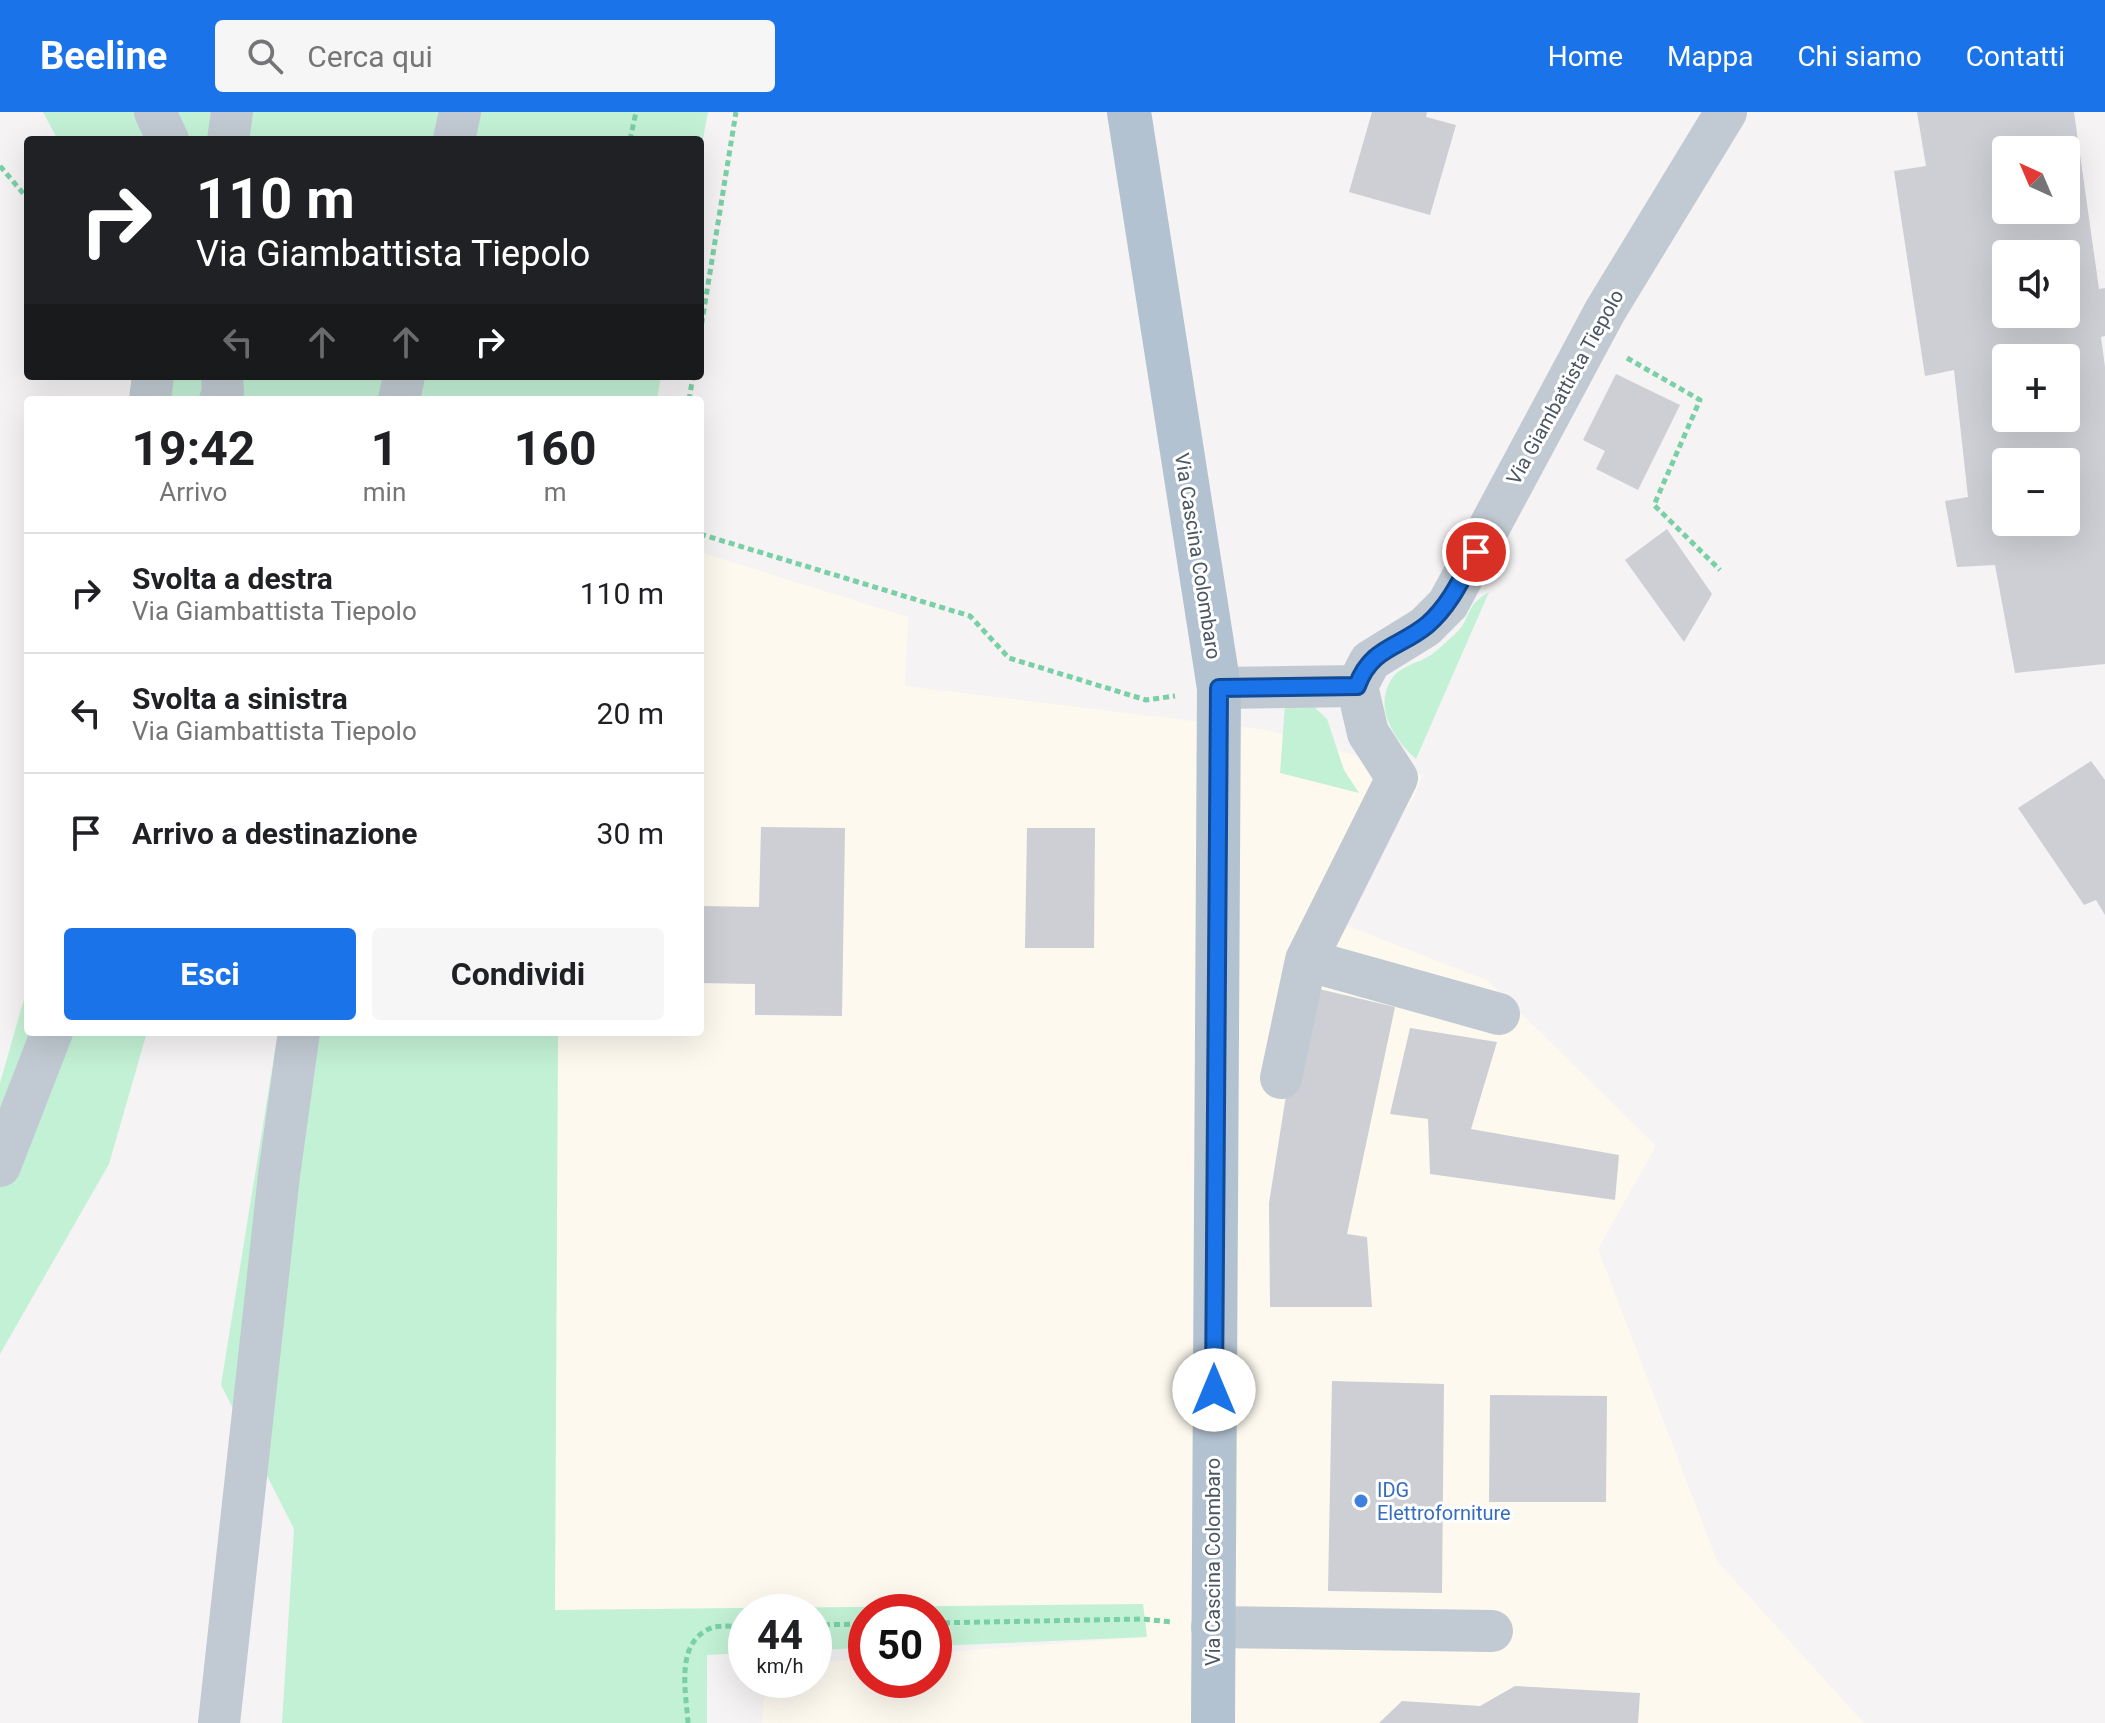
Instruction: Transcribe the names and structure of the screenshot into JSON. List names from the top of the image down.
{
  "streets": {
    "main road": ["Via Cascina Colombaro"],
    "street": ["Via Giambattista Tiepolo"]
  },
  "places": ["IDG Elettroforniture"],
  "north": "top left",
  "page": {
    "header": "Beeline",
    "search": "Cerca qui",
    "nav": [
      "Home",
      "Mappa",
      "Chi siamo",
      "Contatti"
    ],
    "map_buttons": ["+", "−"],
    "turn": ["110 m", "Via Giambattista Tiepolo"],
    "eta": [
      "19:42",
      "Arrivo",
      "1",
      "min",
      "160",
      "m"
    ],
    "list": [
      {
        "name": "Svolta a destra",
        "note": "Via Giambattista Tiepolo",
        "value": "110 m"
      },
      {
        "name": "Svolta a sinistra",
        "note": "Via Giambattista Tiepolo",
        "value": "20 m"
      },
      {
        "name": "Arrivo a destinazione",
        "value": "30 m"
      }
    ],
    "buttons": ["Esci", "Condividi"],
    "speed": "44 km/h",
    "limit": "50"
  }
}
